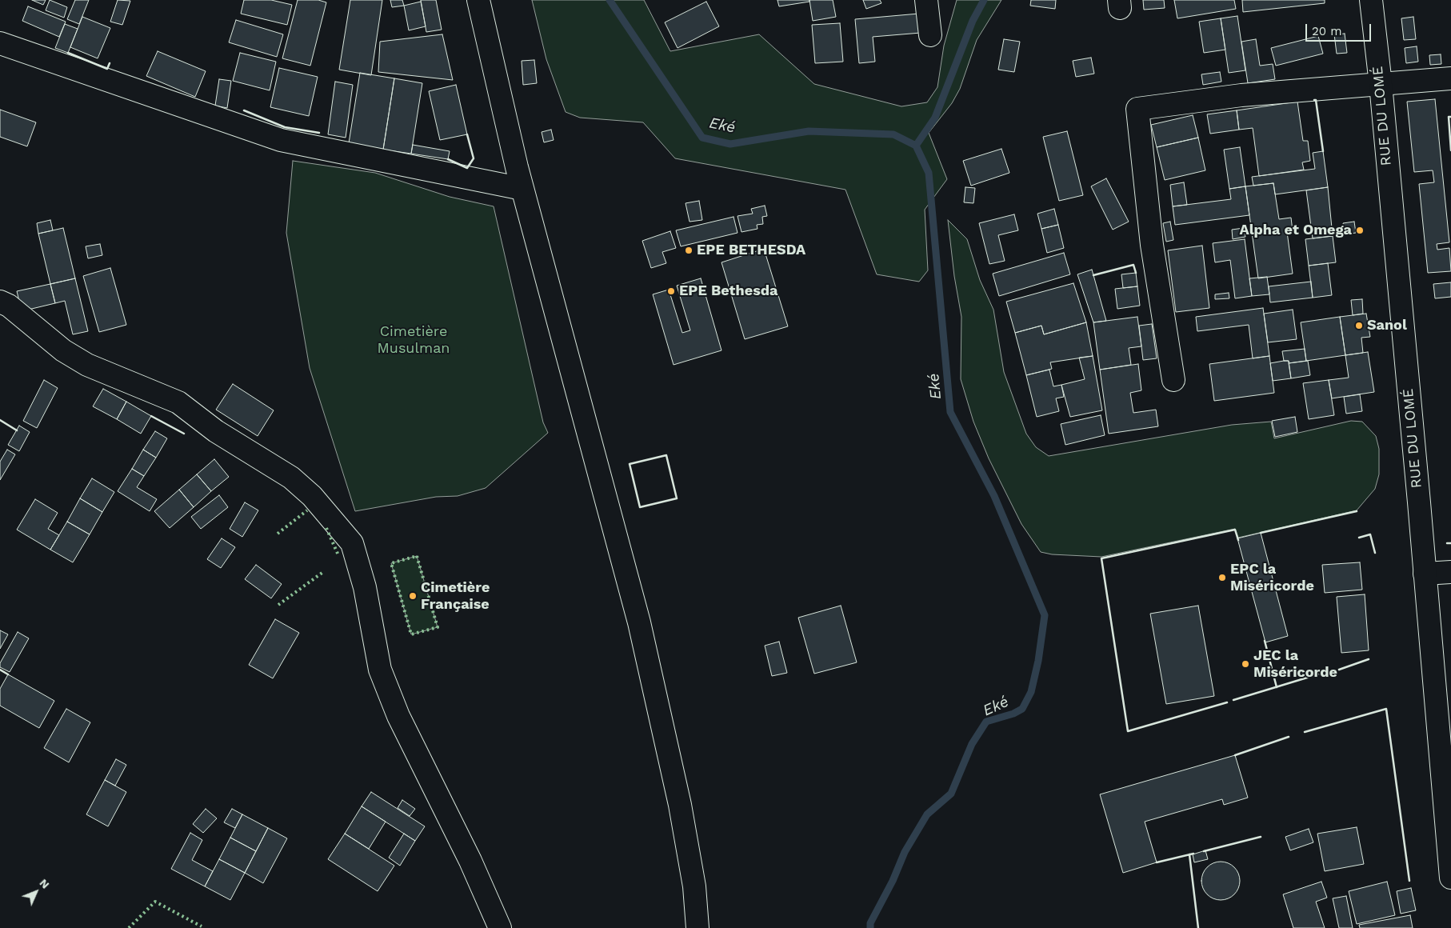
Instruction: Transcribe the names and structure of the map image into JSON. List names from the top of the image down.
{
  "streets": {
    "street": ["RUE DU LOMÉ"]
  },
  "water": ["Eké"],
  "parks": ["Cimetière Musulman"],
  "places": [
    "Alpha et Omega",
    "EPE BETHESDA",
    "EPE Bethesda",
    "Sanol",
    "EPC la Miséricorde",
    "Cimetière Française",
    "JEC la Miséricorde"
  ],
  "scale_bar": "20 m",
  "north": "top right"
}
